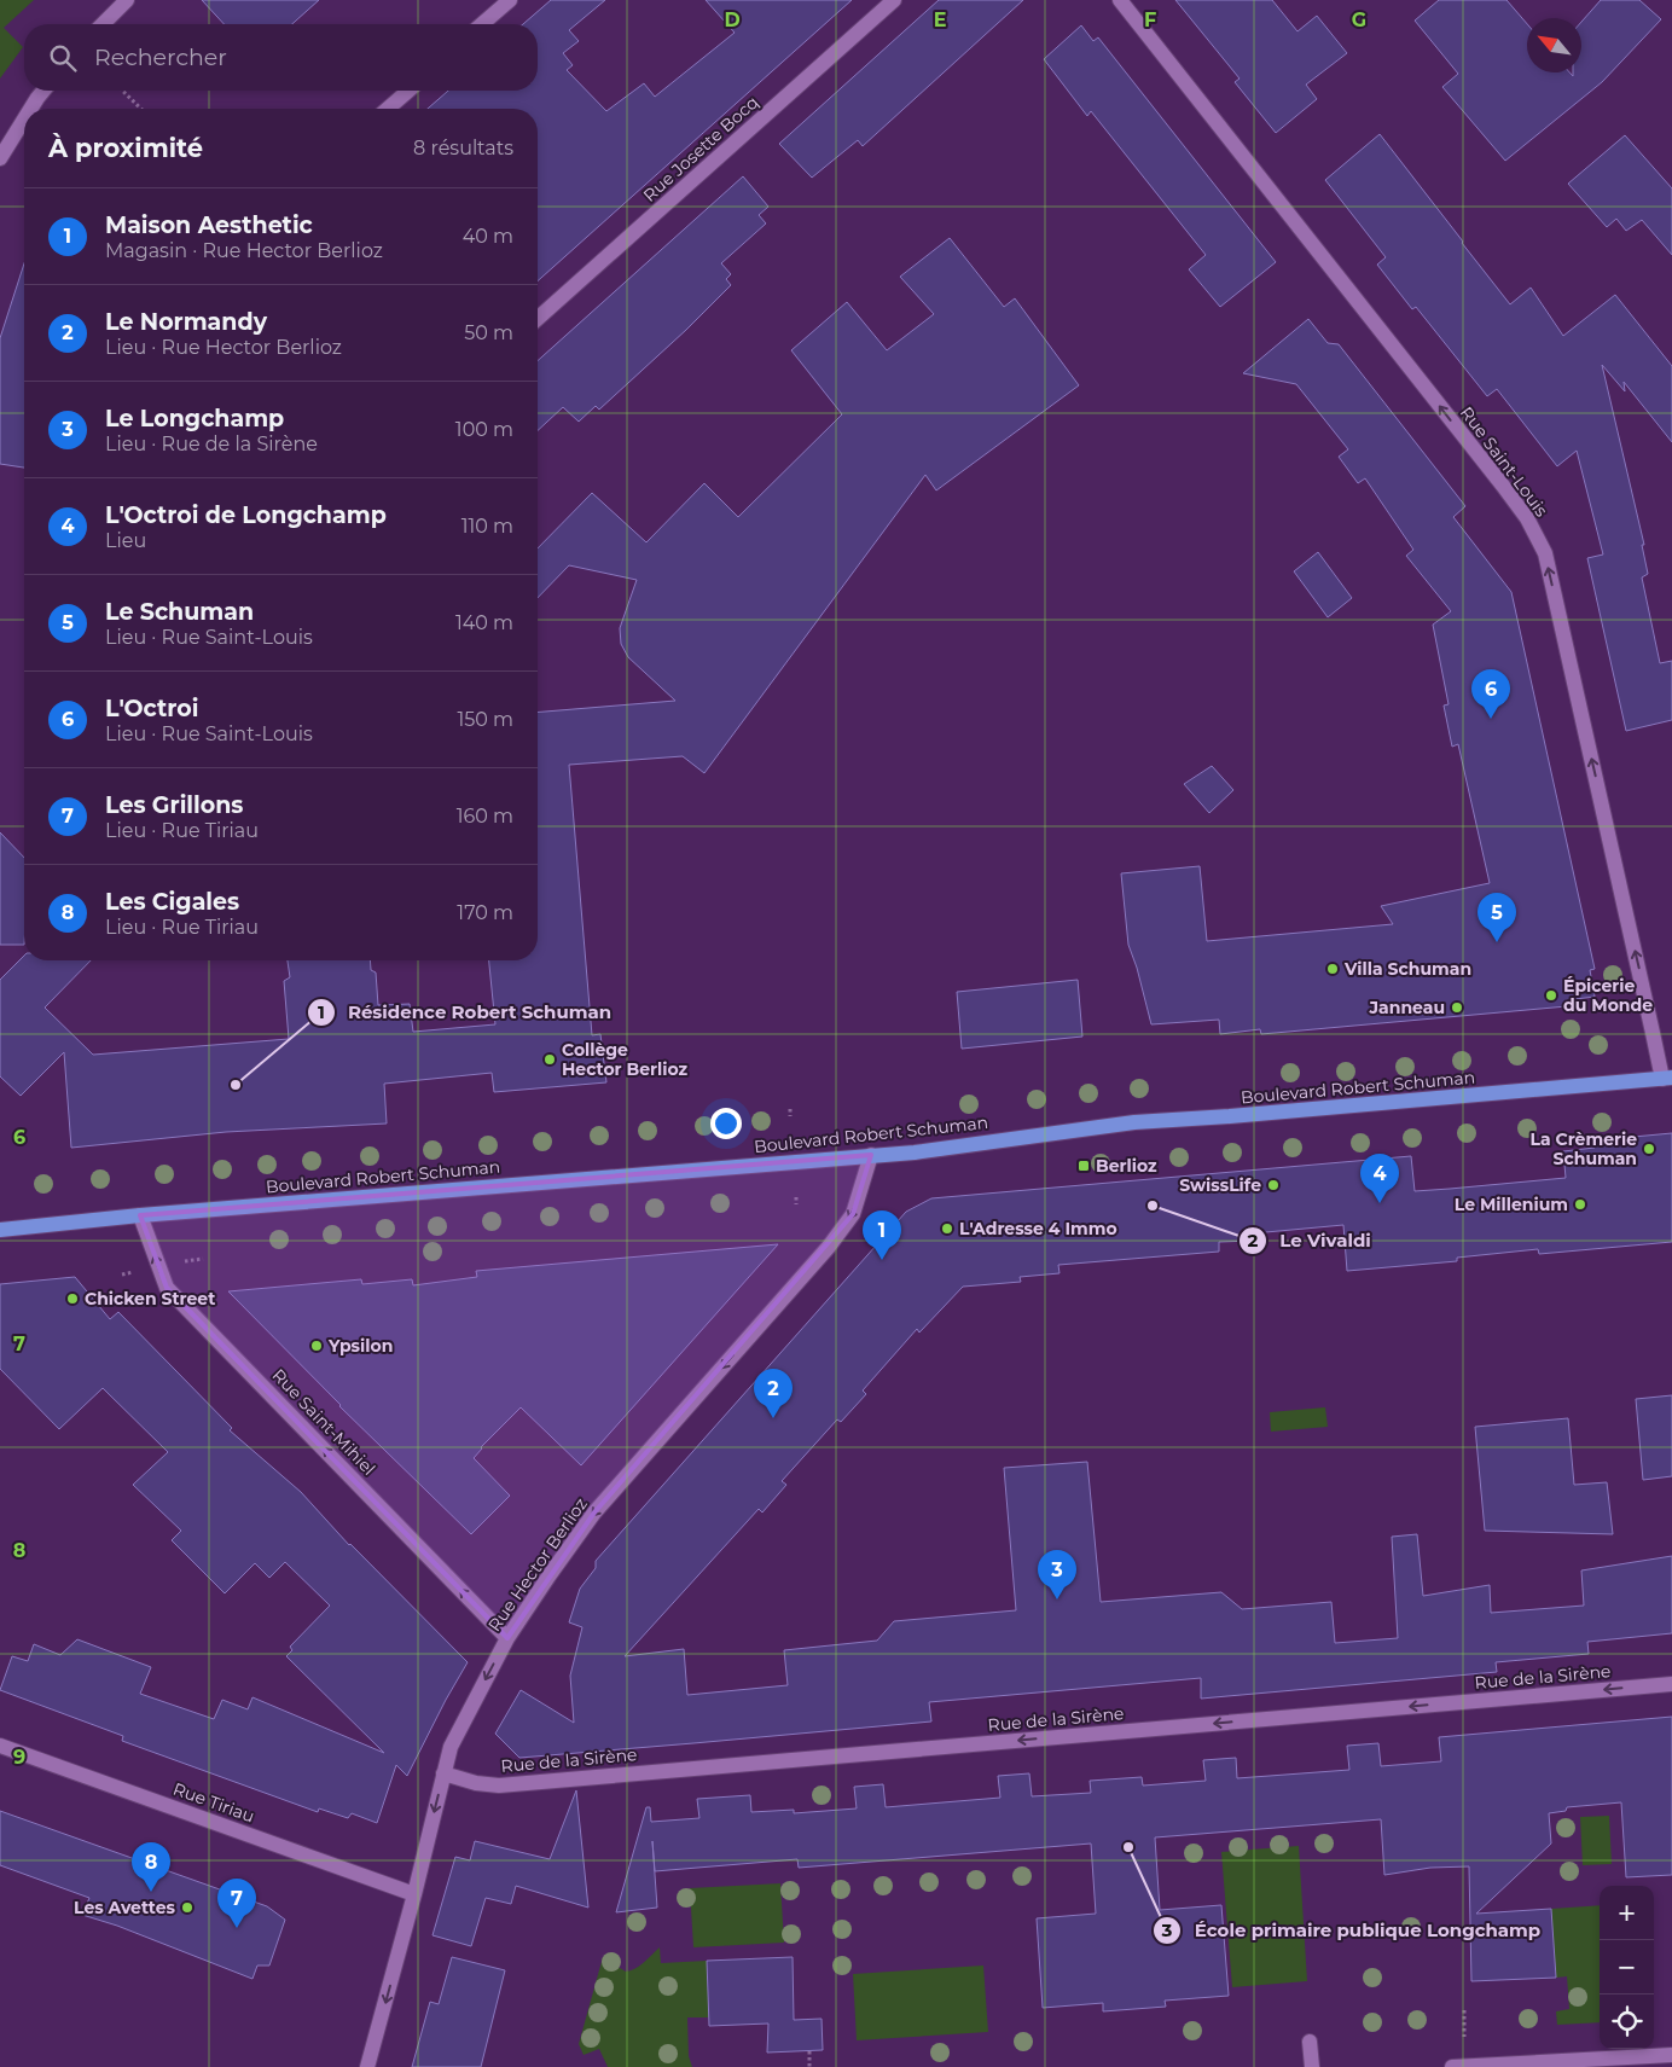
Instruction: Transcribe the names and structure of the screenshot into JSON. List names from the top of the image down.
{
  "streets": {
    "main road": ["Boulevard Robert Schuman"],
    "street": [
      "Rue Josette Bocq",
      "Rue Saint-Louis",
      "Rue Saint-Mihiel",
      "Rue Hector Berlioz",
      "Rue de la Sirène",
      "Rue Tiriau"
    ]
  },
  "crossings": [
    ["Rue Saint-Louis", "Boulevard Robert Schuman"],
    ["Boulevard Robert Schuman", "Rue Saint-Mihiel"],
    ["Boulevard Robert Schuman", "Rue Hector Berlioz"],
    ["Rue Saint-Mihiel", "Rue Hector Berlioz"],
    ["Rue Hector Berlioz", "Rue de la Sirène"],
    ["Rue Hector Berlioz", "Rue Tiriau"]
  ],
  "one_way": [
    "Rue Saint-Louis",
    "Rue Saint-Mihiel",
    "Rue Hector Berlioz",
    "Rue de la Sirène"
  ],
  "places": {
    "other": [
      "Villa Schuman",
      "Épicerie du Monde",
      "Janneau",
      "Collège Hector Berlioz",
      "Résidence Robert Schuman",
      "La Crèmerie Schuman",
      "SwissLife",
      "Le Millenium",
      "Le Vivaldi",
      "L'Adresse 4 Immo",
      "Chicken Street",
      "Ypsilon",
      "École primaire publique Longchamp",
      "Les Avettes"
    ],
    "transit": ["Berlioz"]
  },
  "north": "top left",
  "page": {
    "search": "Rechercher",
    "heading": ["À proximité", "8 résultats"],
    "list": [
      {
        "mark": "1",
        "name": "Maison Aesthetic",
        "note": "Magasin · Rue Hector Berlioz",
        "value": "40 m"
      },
      {
        "mark": "2",
        "name": "Le Normandy",
        "note": "Lieu · Rue Hector Berlioz",
        "value": "50 m"
      },
      {
        "mark": "3",
        "name": "Le Longchamp",
        "note": "Lieu · Rue de la Sirène",
        "value": "100 m"
      },
      {
        "mark": "4",
        "name": "L'Octroi de Longchamp",
        "note": "Lieu",
        "value": "110 m"
      },
      {
        "mark": "5",
        "name": "Le Schuman",
        "note": "Lieu · Rue Saint-Louis",
        "value": "140 m"
      },
      {
        "mark": "6",
        "name": "L'Octroi",
        "note": "Lieu · Rue Saint-Louis",
        "value": "150 m"
      },
      {
        "mark": "7",
        "name": "Les Grillons",
        "note": "Lieu · Rue Tiriau",
        "value": "160 m"
      },
      {
        "mark": "8",
        "name": "Les Cigales",
        "note": "Lieu · Rue Tiriau",
        "value": "170 m"
      }
    ],
    "pins": [
      "6",
      "5",
      "4",
      "1",
      "2",
      "3",
      "8",
      "7"
    ],
    "map_buttons": ["+", "−"]
  },
  "grid": {
    "columns": [
      "D",
      "E",
      "F",
      "G"
    ],
    "rows": [
      "6",
      "7",
      "8",
      "9"
    ]
  }
}
